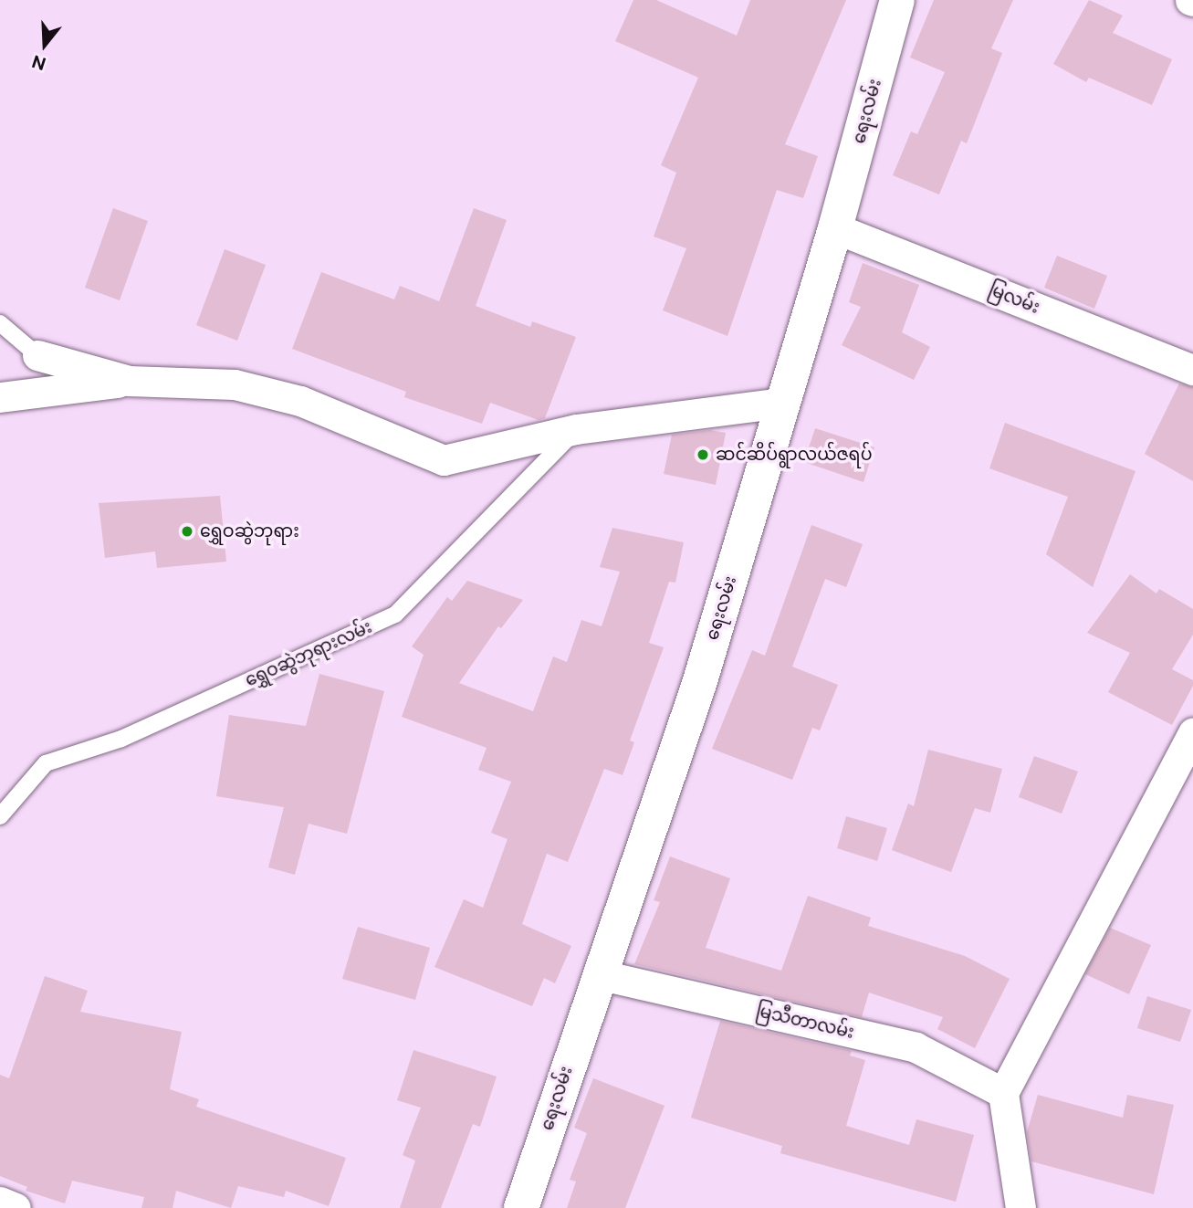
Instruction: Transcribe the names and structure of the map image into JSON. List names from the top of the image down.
{
  "streets": {
    "street": ["ရေးလမ်း", "မြလမ်း", "မြသီတာလမ်း"],
    "lane": ["ရွှေဝဆွဲဘုရားလမ်း"]
  },
  "crossings": [
    ["ရေးလမ်း", "မြလမ်း"],
    ["ရေးလမ်း", "မြသီတာလမ်း"]
  ],
  "places": ["ဆင်ဆိပ်ရွာလယ်ဇရပ်", "ရွှေဝဆွဲဘုရား"],
  "north": "bottom"
}
